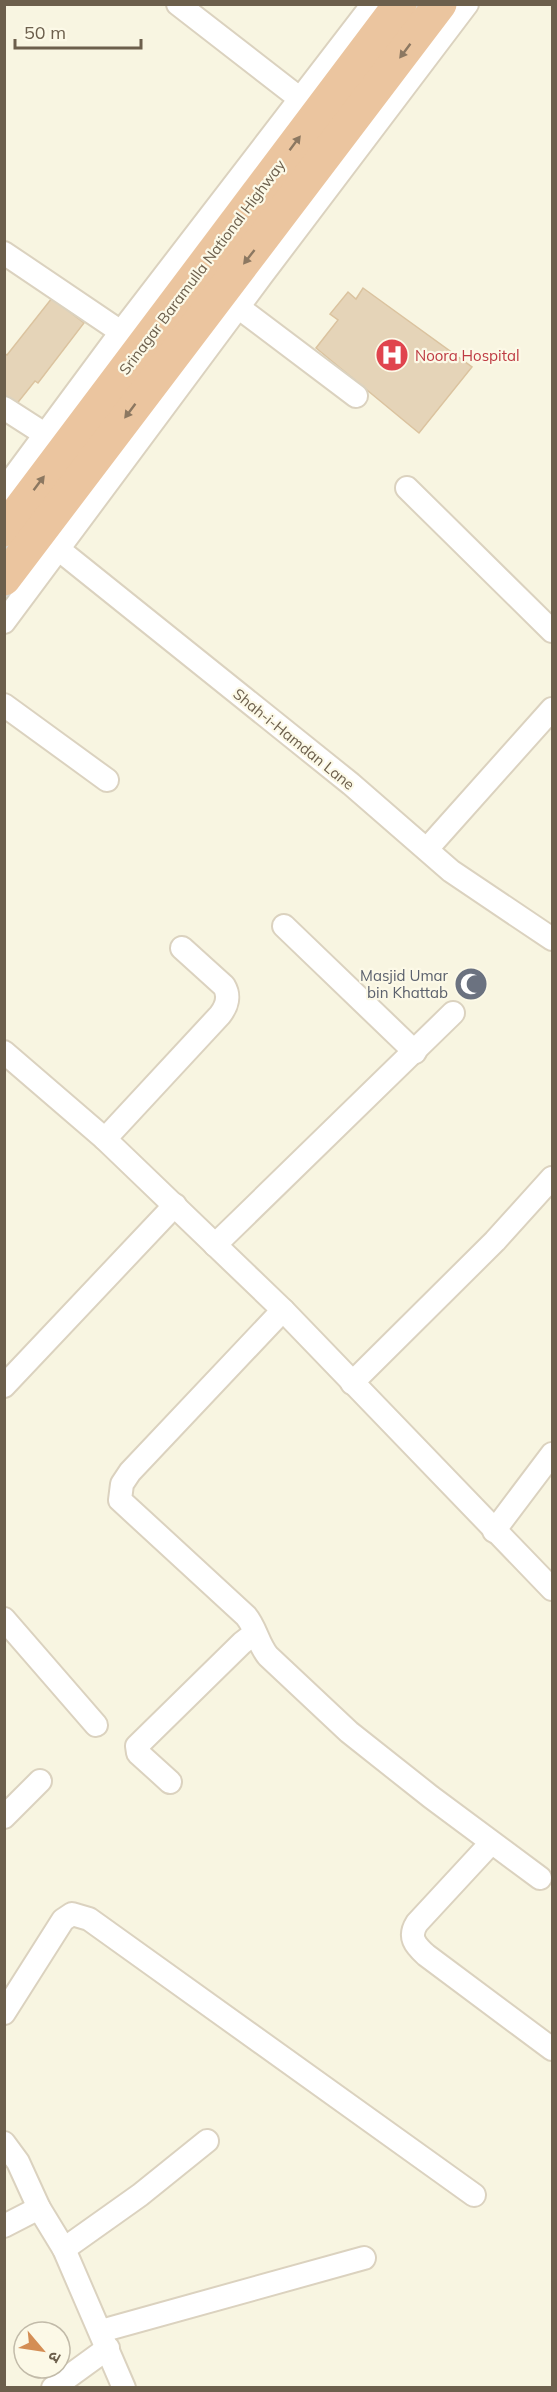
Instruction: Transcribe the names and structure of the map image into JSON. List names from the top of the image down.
{
  "streets": {
    "highway": ["Srinagar Baramulla National Highway"],
    "street": ["Shah-i-Hamdan Lane"]
  },
  "places": {
    "hospital": ["Noora Hospital"],
    "mosque": ["Masjid Umar bin Khattab"]
  },
  "scale_bar": "50 m",
  "north": "bottom right"
}
